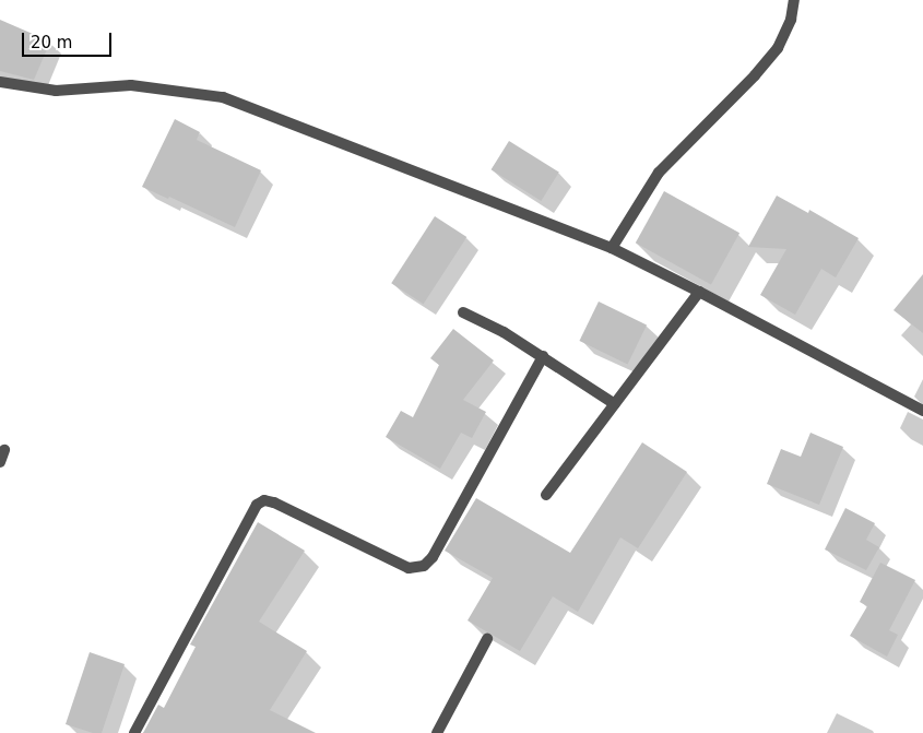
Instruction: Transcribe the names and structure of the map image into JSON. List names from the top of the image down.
{
  "scale_bar": "20 m"
}
